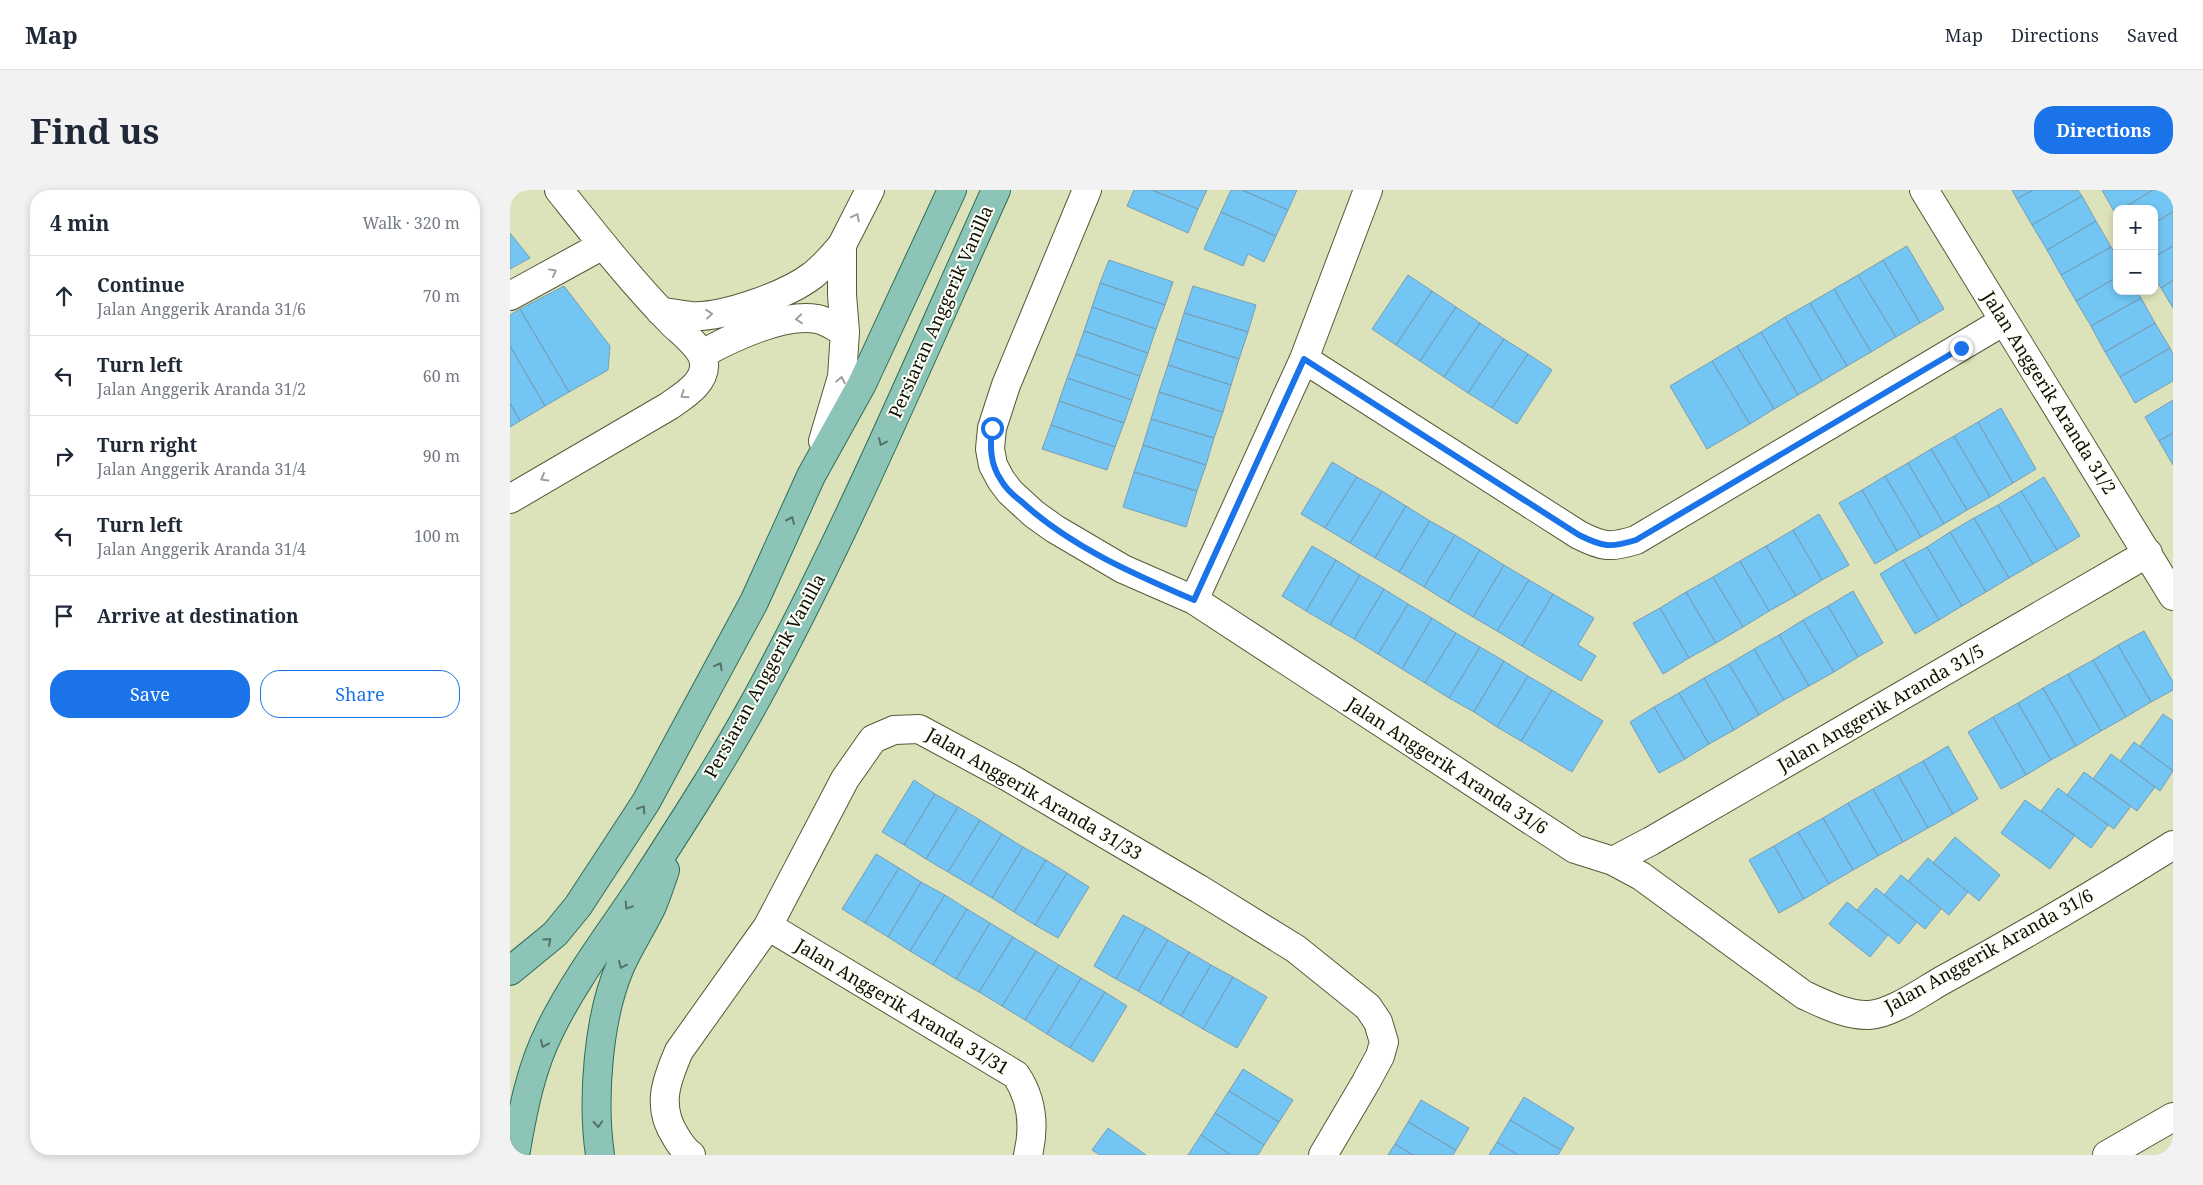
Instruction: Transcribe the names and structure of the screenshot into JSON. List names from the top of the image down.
{
  "streets": {
    "main road": ["Persiaran Anggerik Vanilla"],
    "street": [
      "Jalan Anggerik Aranda 31/2",
      "Jalan Anggerik Aranda 31/5",
      "Jalan Anggerik Aranda 31/6",
      "Jalan Anggerik Aranda 31/33",
      "Jalan Anggerik Aranda 31/31"
    ]
  },
  "crossings": [
    ["Jalan Anggerik Aranda 31/2", "Jalan Anggerik Aranda 31/5"],
    ["Jalan Anggerik Aranda 31/5", "Jalan Anggerik Aranda 31/6"],
    ["Jalan Anggerik Aranda 31/33", "Jalan Anggerik Aranda 31/31"]
  ],
  "page": {
    "header": "Map",
    "nav": ["Map", "Directions", "Saved"],
    "buttons": [
      "Directions",
      ["Save", "Share"]
    ],
    "title": "Find us",
    "heading": ["4 min", "Walk · 320 m"],
    "map_buttons": ["+", "−"],
    "list": [
      ["Continue", "Jalan Anggerik Aranda 31/6", "70 m"],
      ["Turn left", "Jalan Anggerik Aranda 31/2", "60 m"],
      ["Turn right", "Jalan Anggerik Aranda 31/4", "90 m"],
      ["Turn left", "Jalan Anggerik Aranda 31/4", "100 m"],
      "Arrive at destination"
    ]
  }
}
